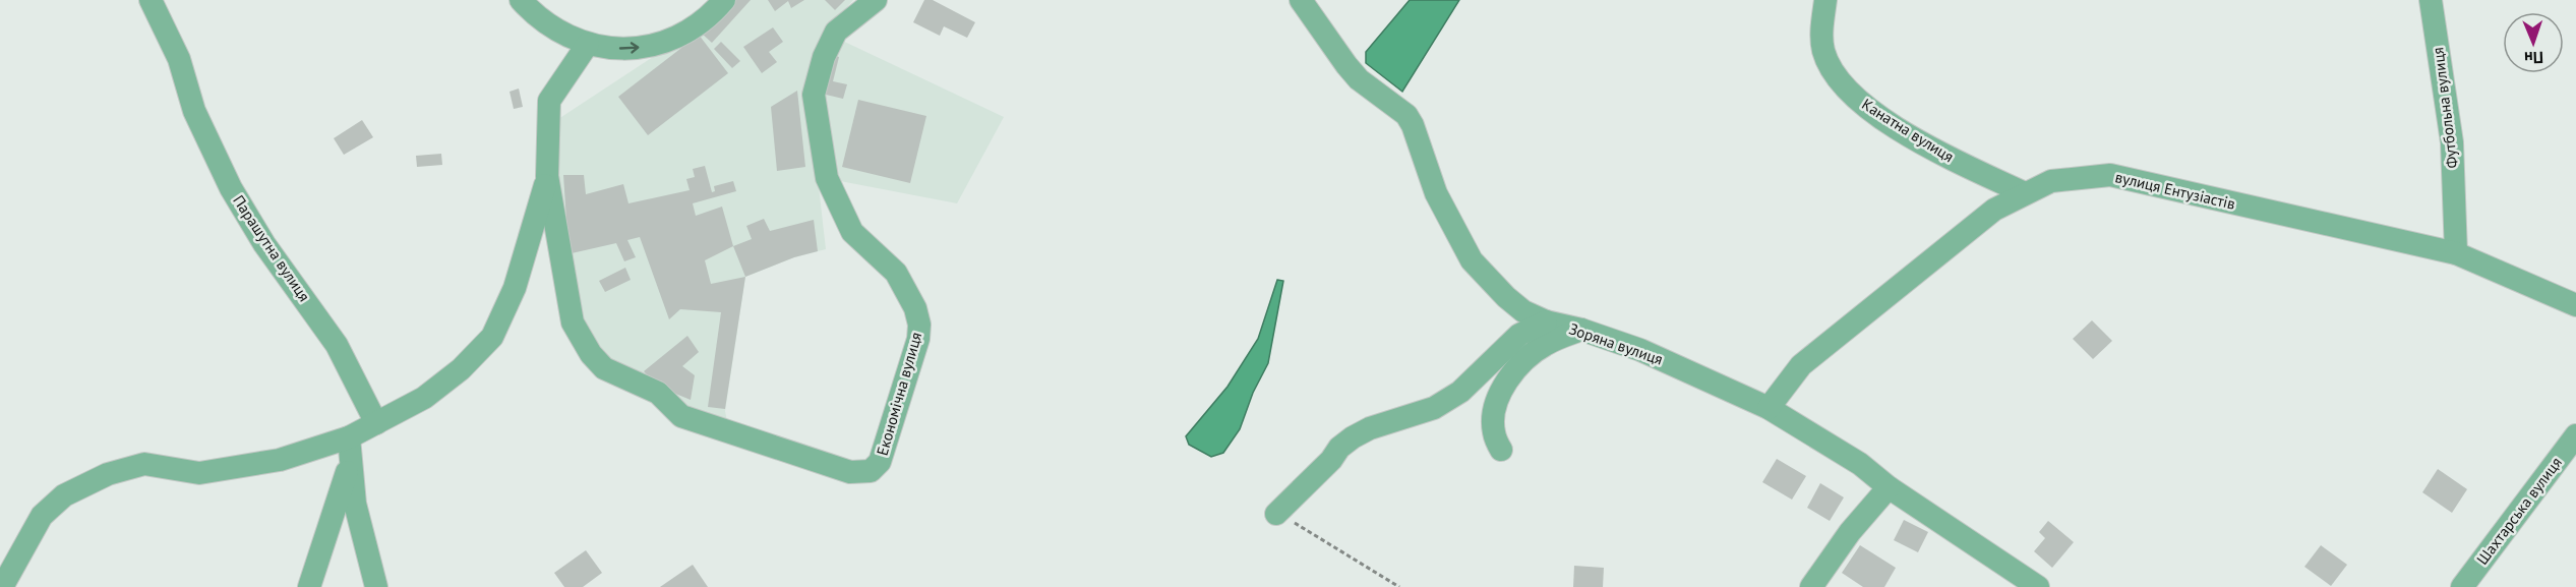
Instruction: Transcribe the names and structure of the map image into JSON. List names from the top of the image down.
{
  "streets": {
    "street": [
      "Футбольна вулиця",
      "Канатна вулиця",
      "вулиця Ентузіастів",
      "Парашутна вулиця",
      "Зоряна вулиця",
      "Економічна вулиця",
      "Шахтарська вулиця"
    ]
  },
  "crossings": [
    ["Футбольна вулиця", "вулиця Ентузіастів"],
    ["Канатна вулиця", "вулиця Ентузіастів"],
    ["вулиця Ентузіастів", "Зоряна вулиця"]
  ],
  "north": "bottom"
}
